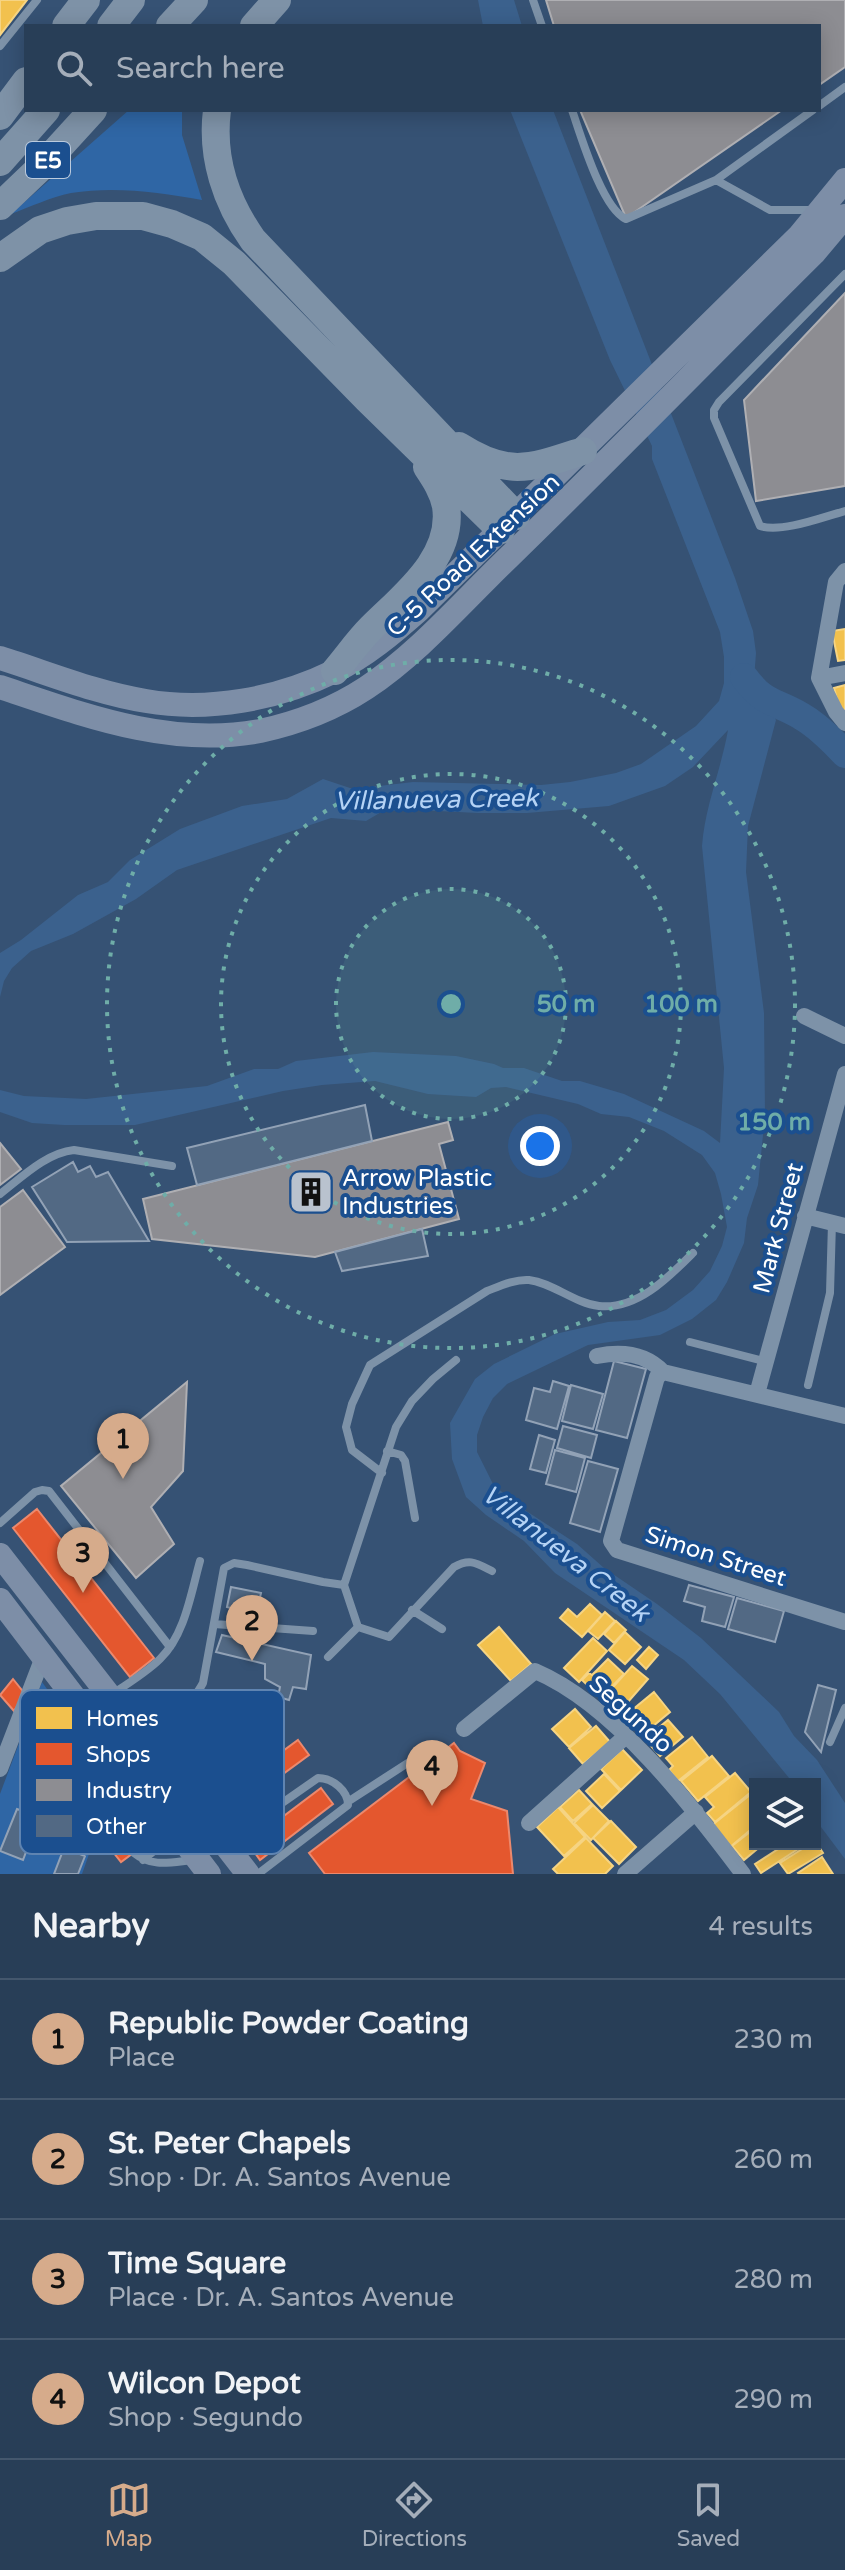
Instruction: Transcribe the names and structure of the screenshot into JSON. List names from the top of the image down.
{
  "streets": {
    "highway": ["E5"],
    "main road": ["C-5 Road Extension"],
    "street": ["Mark Street", "Simon Street", "Segundo"]
  },
  "water": ["Villanueva Creek"],
  "places": {
    "building": ["Arrow Plastic Industries"]
  },
  "legend": [
    "Homes",
    "Shops",
    "Industry",
    "Other"
  ],
  "page": {
    "search": "Search here",
    "pins": [
      "1",
      "3",
      "2",
      "4"
    ],
    "heading": ["Nearby", "4 results"],
    "list": [
      {
        "mark": "1",
        "name": "Republic Powder Coating",
        "note": "Place",
        "value": "230 m"
      },
      {
        "mark": "2",
        "name": "St. Peter Chapels",
        "note": "Shop · Dr. A. Santos Avenue",
        "value": "260 m"
      },
      {
        "mark": "3",
        "name": "Time Square",
        "note": "Place · Dr. A. Santos Avenue",
        "value": "280 m"
      },
      {
        "mark": "4",
        "name": "Wilcon Depot",
        "note": "Shop · Segundo",
        "value": "290 m"
      }
    ],
    "nav": ["Map", "Directions", "Saved"]
  },
  "rings": ["50 m", "100 m", "150 m"]
}
